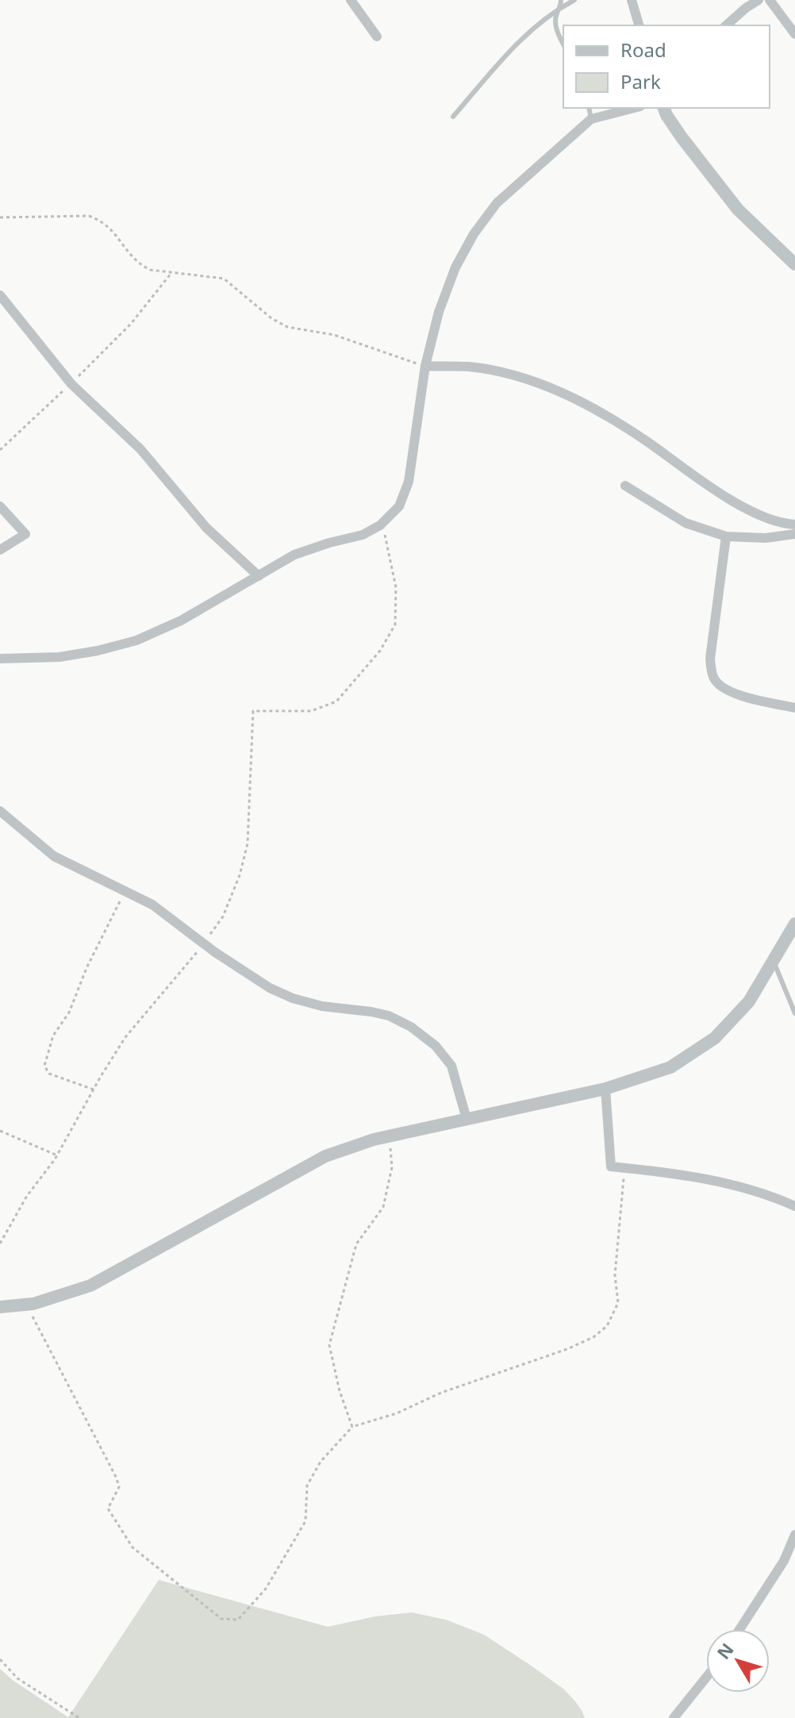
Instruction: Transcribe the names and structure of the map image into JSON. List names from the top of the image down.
{
  "legend": ["Road", "Park"],
  "north": "top left"
}
